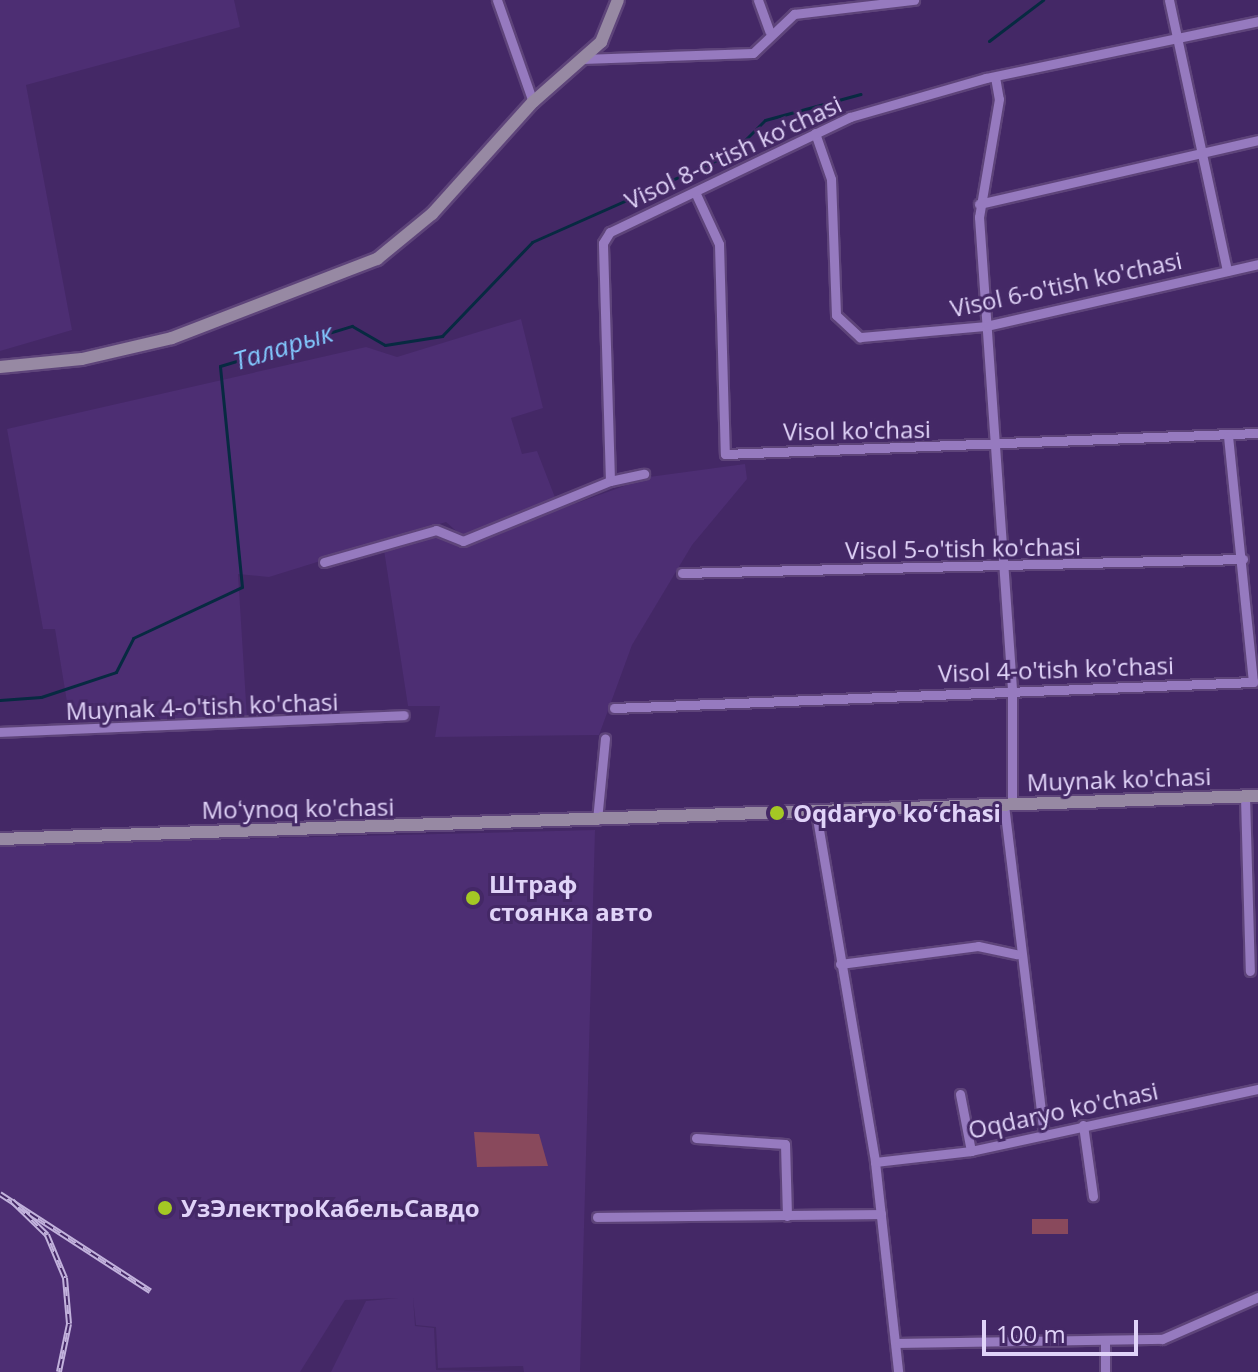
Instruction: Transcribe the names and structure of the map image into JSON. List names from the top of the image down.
{
  "streets": {
    "street": [
      "Visol 8-o'tish ko'chasi",
      "Visol 6-o'tish ko'chasi",
      "Visol ko'chasi",
      "Visol 5-o'tish ko'chasi",
      "Visol 4-o'tish ko'chasi",
      "Muynak 4-o'tish ko'chasi",
      "Muynak ko'chasi",
      "Moʻynoq ko'chasi",
      "Oqdaryo ko'chasi"
    ]
  },
  "crossings": [
    ["Visol 8-o'tish ko'chasi", "Visol 6-o'tish ko'chasi"],
    ["Visol 8-o'tish ko'chasi", "Visol ko'chasi"],
    ["Visol ko'chasi", "Visol 4-o'tish ko'chasi"],
    ["Visol 5-o'tish ko'chasi", "Visol 4-o'tish ko'chasi"],
    ["Muynak ko'chasi", "Moʻynoq ko'chasi"]
  ],
  "water": ["Таларык"],
  "places": ["Oqdaryo koʻchasi", "Штраф стоянка авто", "УзЭлектроКабельСавдо"],
  "scale_bar": "100 m"
}
